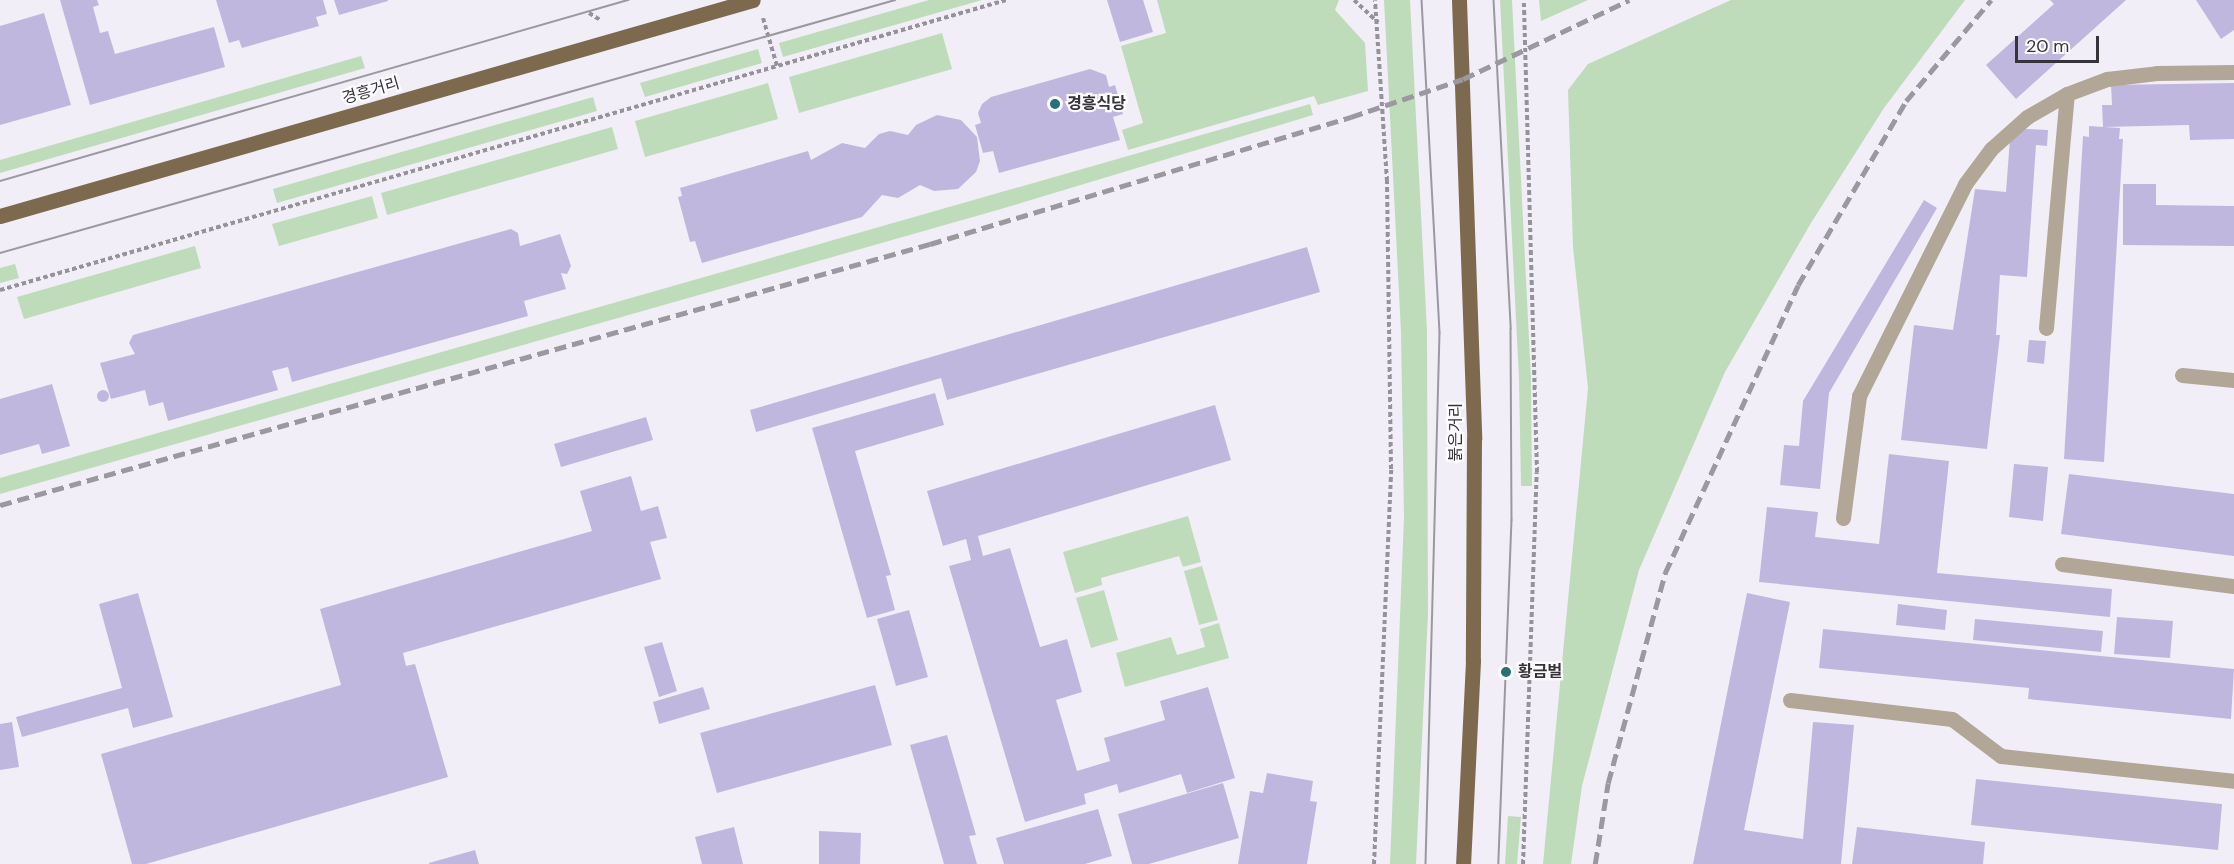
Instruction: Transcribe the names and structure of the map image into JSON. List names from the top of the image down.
{
  "streets": {
    "main road": ["경흥거리", "붉은거리"]
  },
  "places": ["경흥식당", "황금벌"],
  "scale_bar": "20 m"
}
